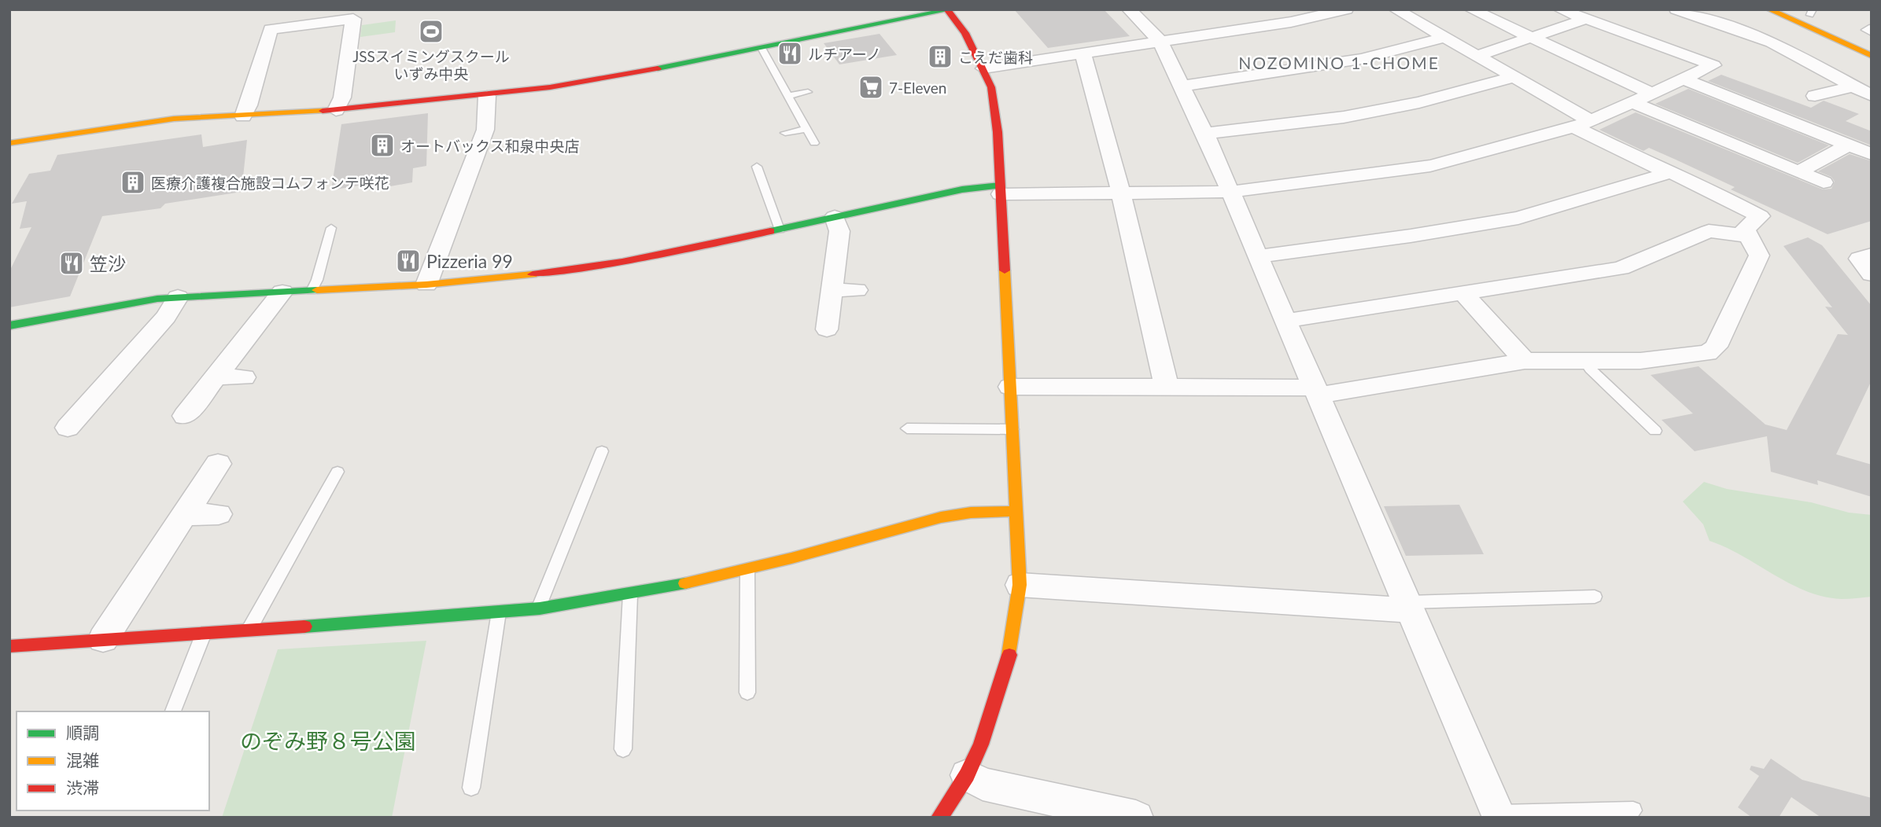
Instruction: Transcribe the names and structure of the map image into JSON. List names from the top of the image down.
{
  "districts": ["NOZOMINO 1-CHOME"],
  "parks": ["のぞみ野８号公園"],
  "places": {
    "sports": ["JSSスイミングスクール いずみ中央"],
    "restaurant": ["ルチアーノ", "Pizzeria 99", "笠沙"],
    "building": ["こえだ歯科", "オートバックス和泉中央店", "医療介護複合施設コムフォンテ咲花"],
    "supermarket": ["7-Eleven"]
  },
  "legend": ["順調", "混雑", "渋滞"]
}
